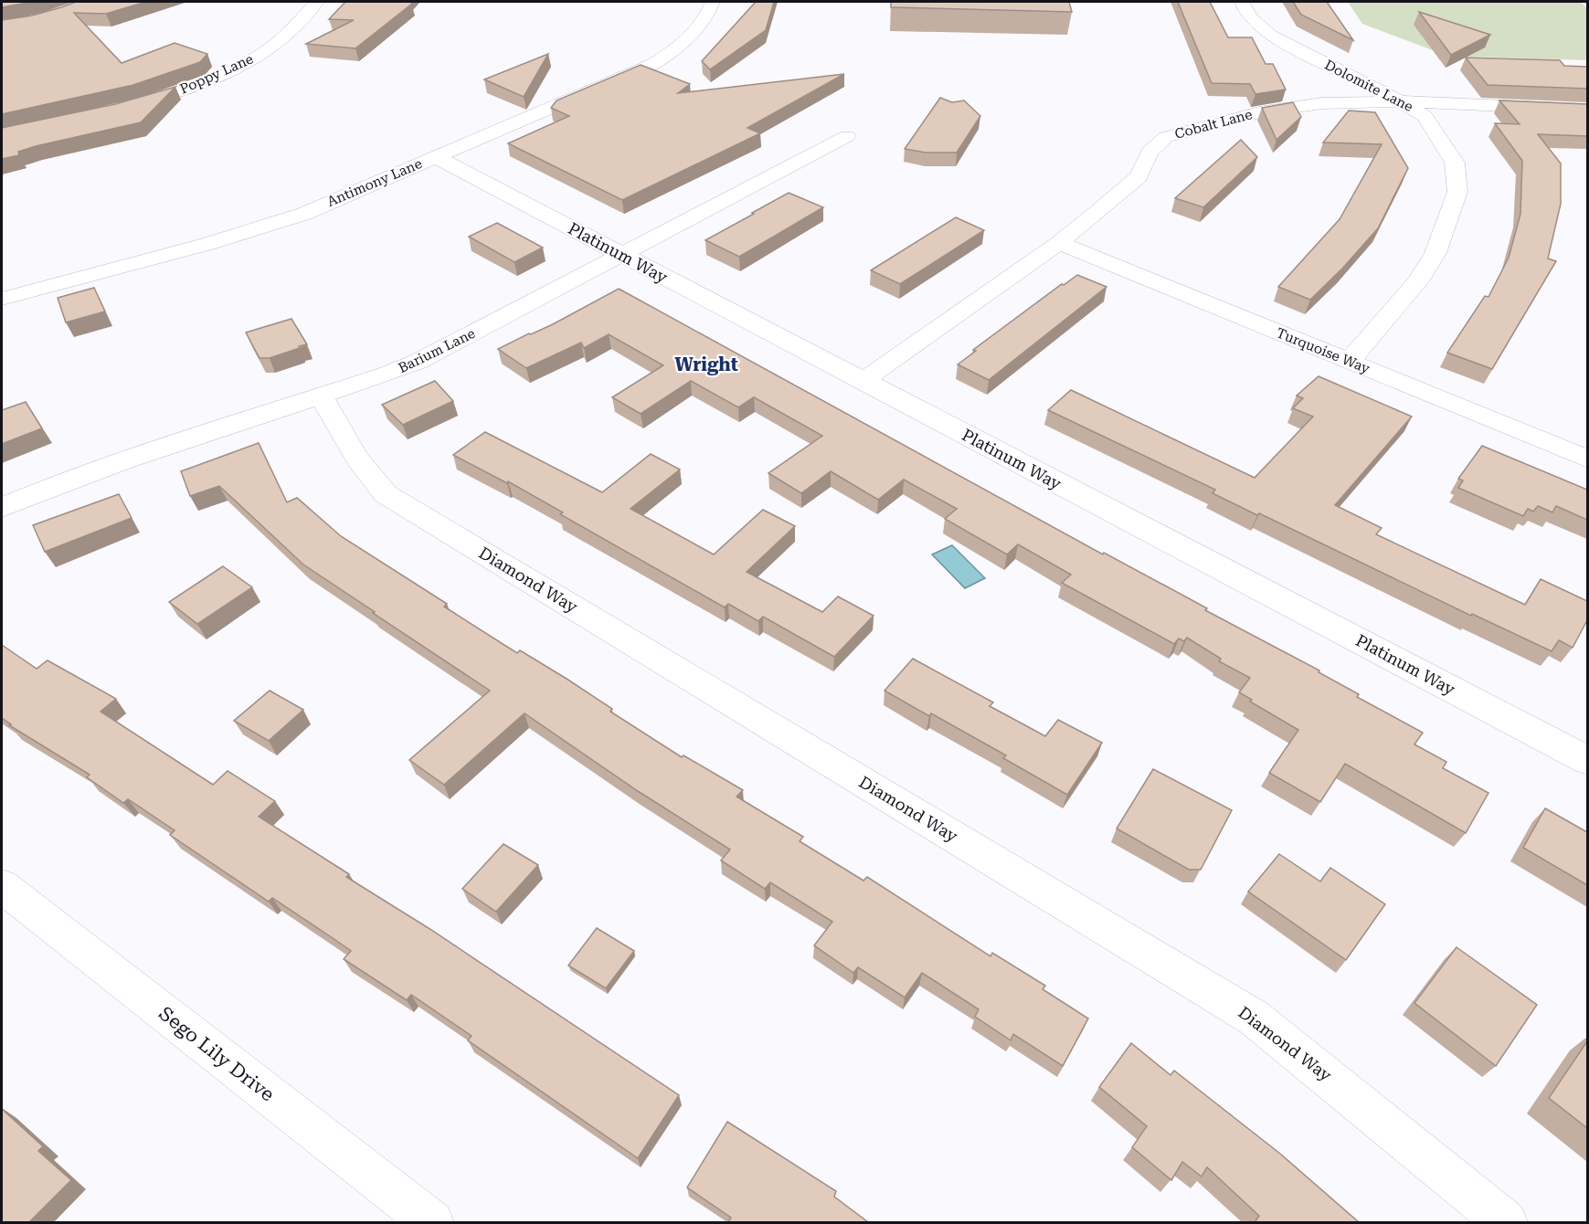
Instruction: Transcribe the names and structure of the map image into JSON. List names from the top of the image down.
{
  "streets": {
    "street": [
      "Poppy Lane",
      "Dolomite Lane",
      "Cobalt Lane",
      "Antimony Lane",
      "Platinum Way",
      "Barium Lane",
      "Turquoise Way",
      "Diamond Way",
      "Sego Lily Drive"
    ]
  },
  "crossings": [
    ["Dolomite Lane", "Cobalt Lane"],
    ["Dolomite Lane", "Turquoise Way"],
    ["Cobalt Lane", "Platinum Way"],
    ["Cobalt Lane", "Turquoise Way"],
    ["Antimony Lane", "Platinum Way"],
    ["Platinum Way", "Barium Lane"],
    ["Barium Lane", "Diamond Way"]
  ],
  "districts": ["Wright"]
}
